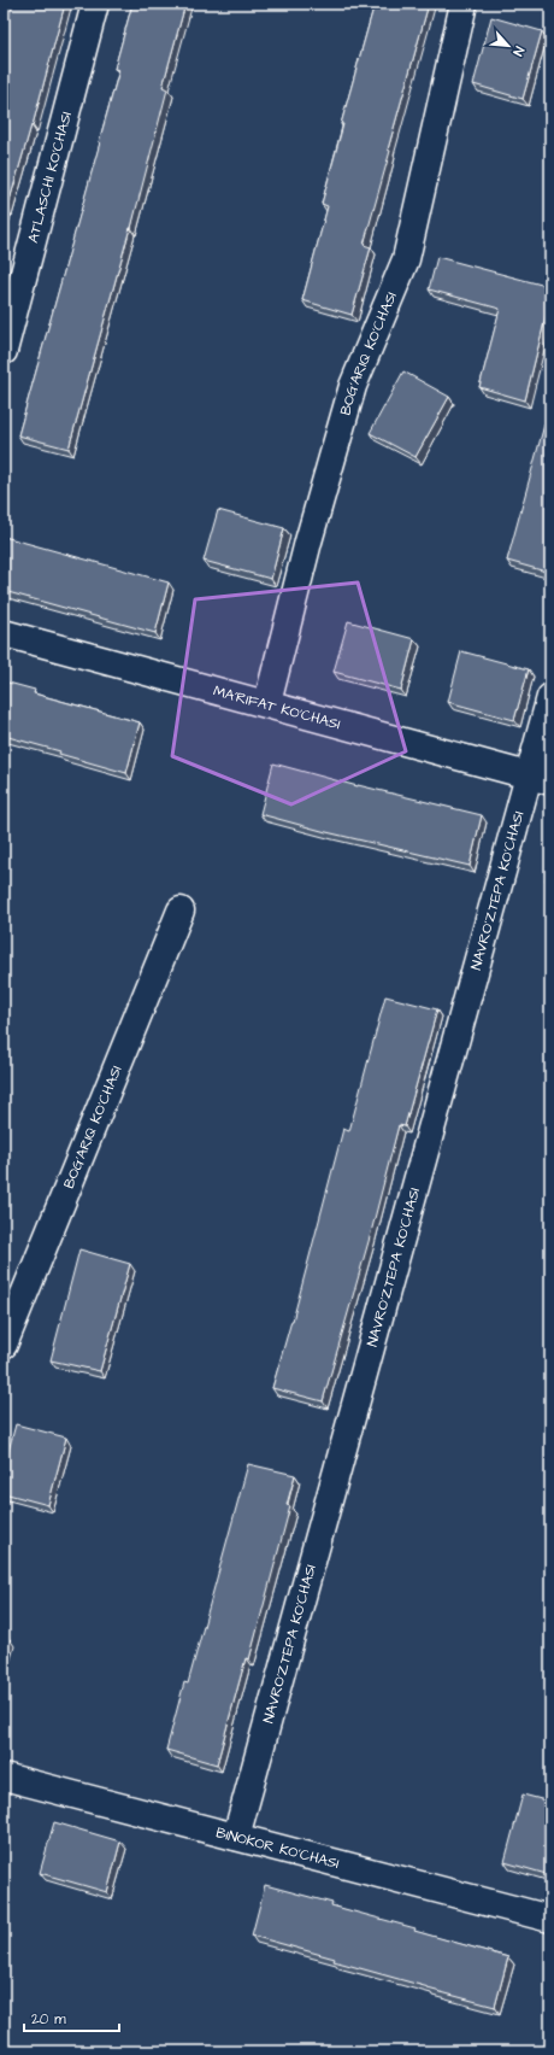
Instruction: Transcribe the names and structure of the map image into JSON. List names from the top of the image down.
{
  "streets": {
    "street": [
      "ATLASCHI KO'CHASI",
      "BOG'ARIQ KO'CHASI",
      "MA'RIFAT KO'CHASI",
      "NAVRO'ZTEPA KO'CHASI",
      "BINOKOR KO'CHASI"
    ]
  },
  "crossings": [
    ["BOG'ARIQ KO'CHASI", "MA'RIFAT KO'CHASI"],
    ["MA'RIFAT KO'CHASI", "NAVRO'ZTEPA KO'CHASI"],
    ["NAVRO'ZTEPA KO'CHASI", "BINOKOR KO'CHASI"]
  ],
  "scale_bar": "20 m",
  "north": "bottom right"
}
